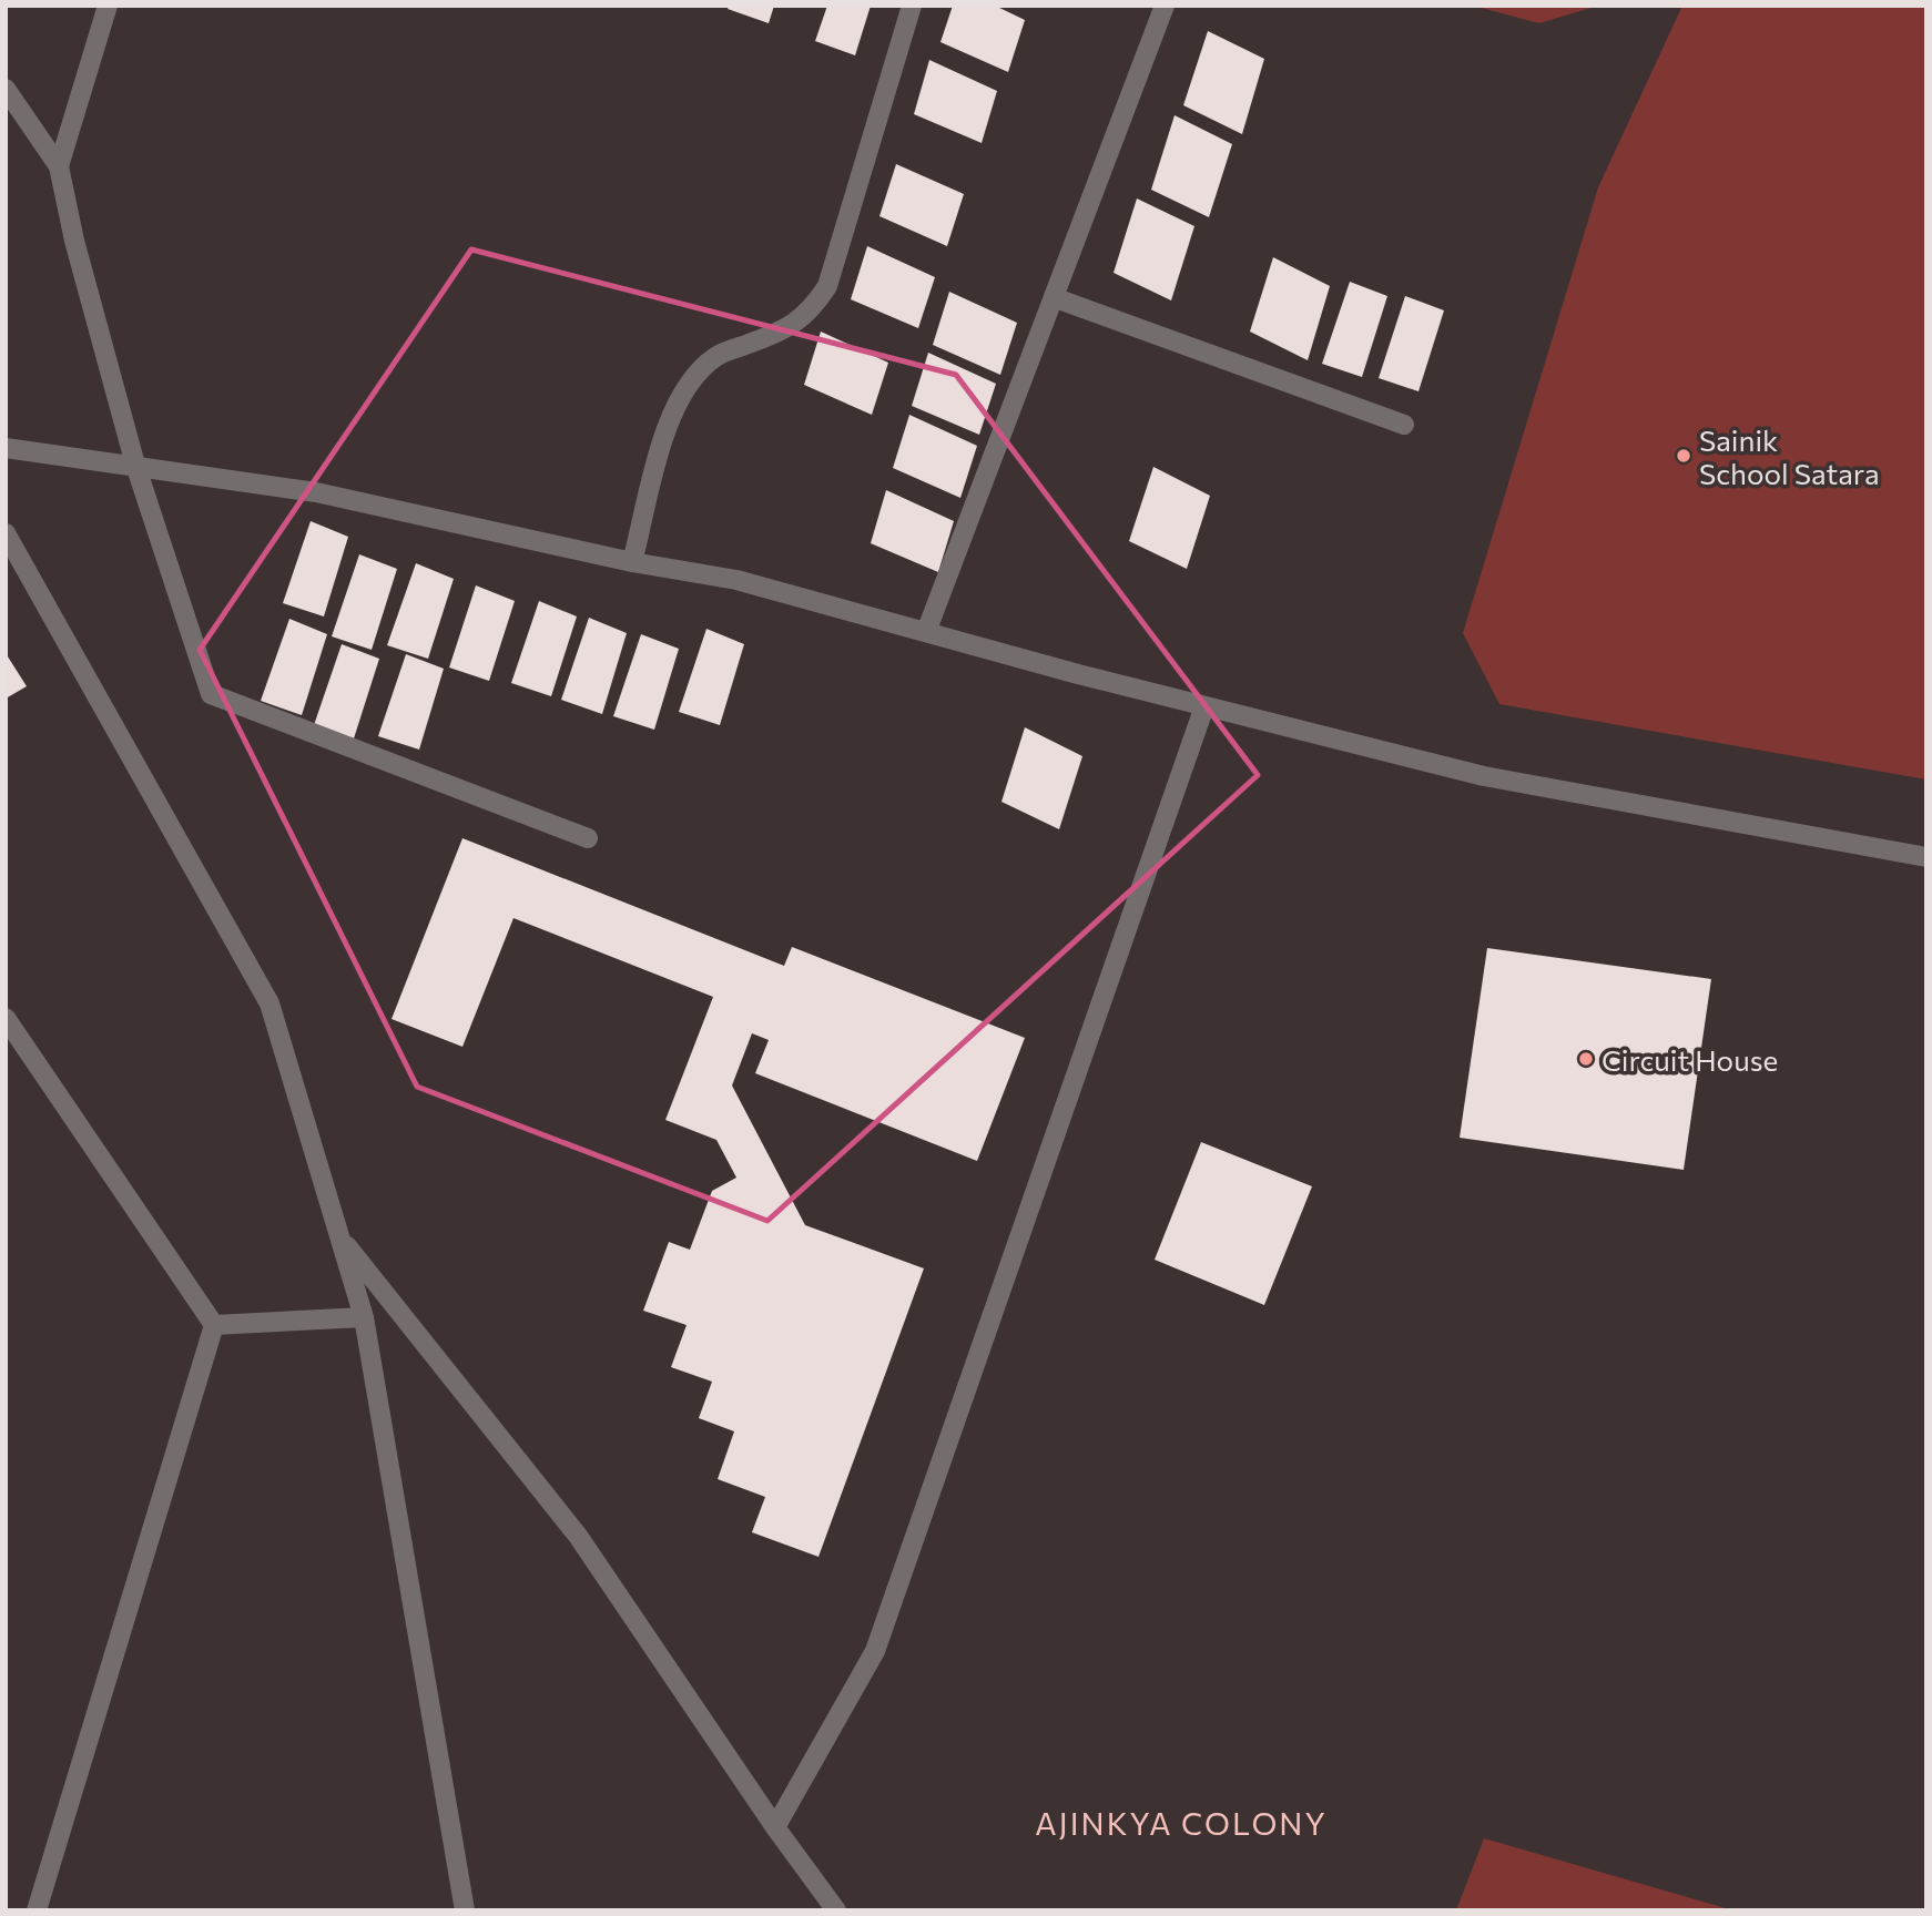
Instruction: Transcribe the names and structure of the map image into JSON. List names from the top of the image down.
{
  "districts": ["AJINKYA COLONY"],
  "places": ["Sainik School Satara", "Circuit House"]
}
